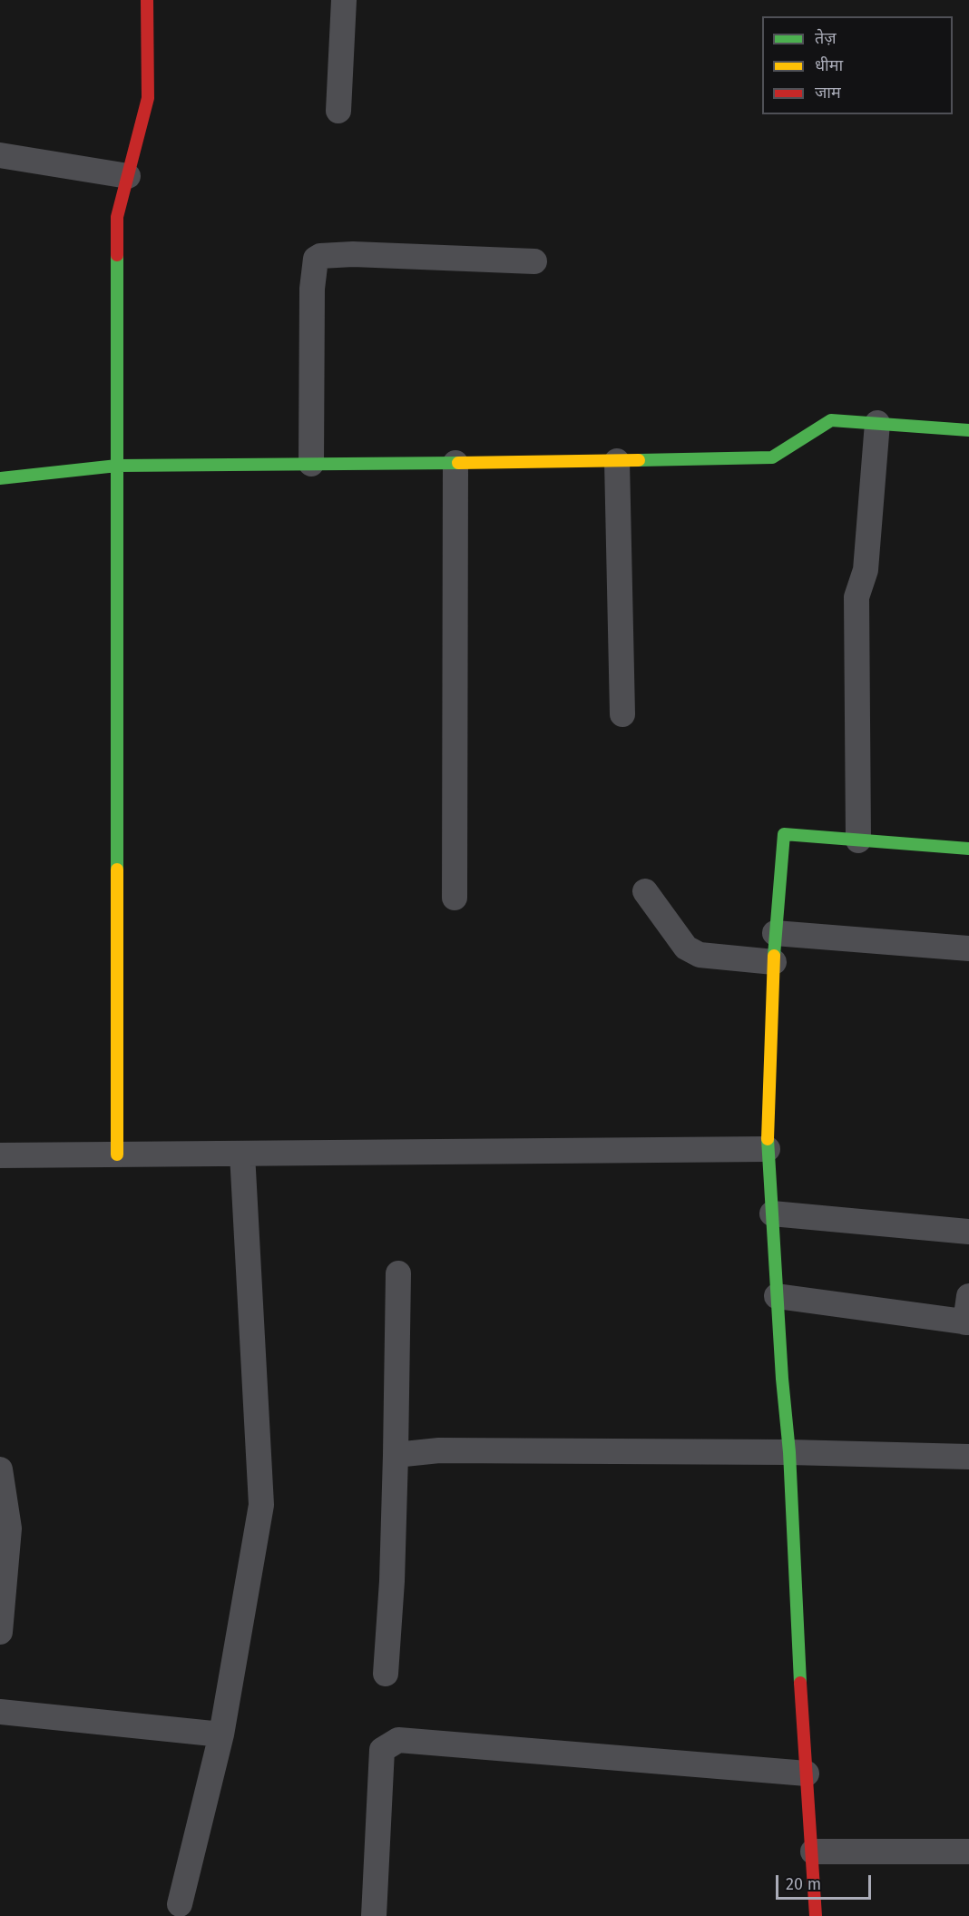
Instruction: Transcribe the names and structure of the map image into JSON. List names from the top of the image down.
{
  "legend": ["तेज़", "धीमा", "जाम"],
  "scale_bar": "20 m"
}
